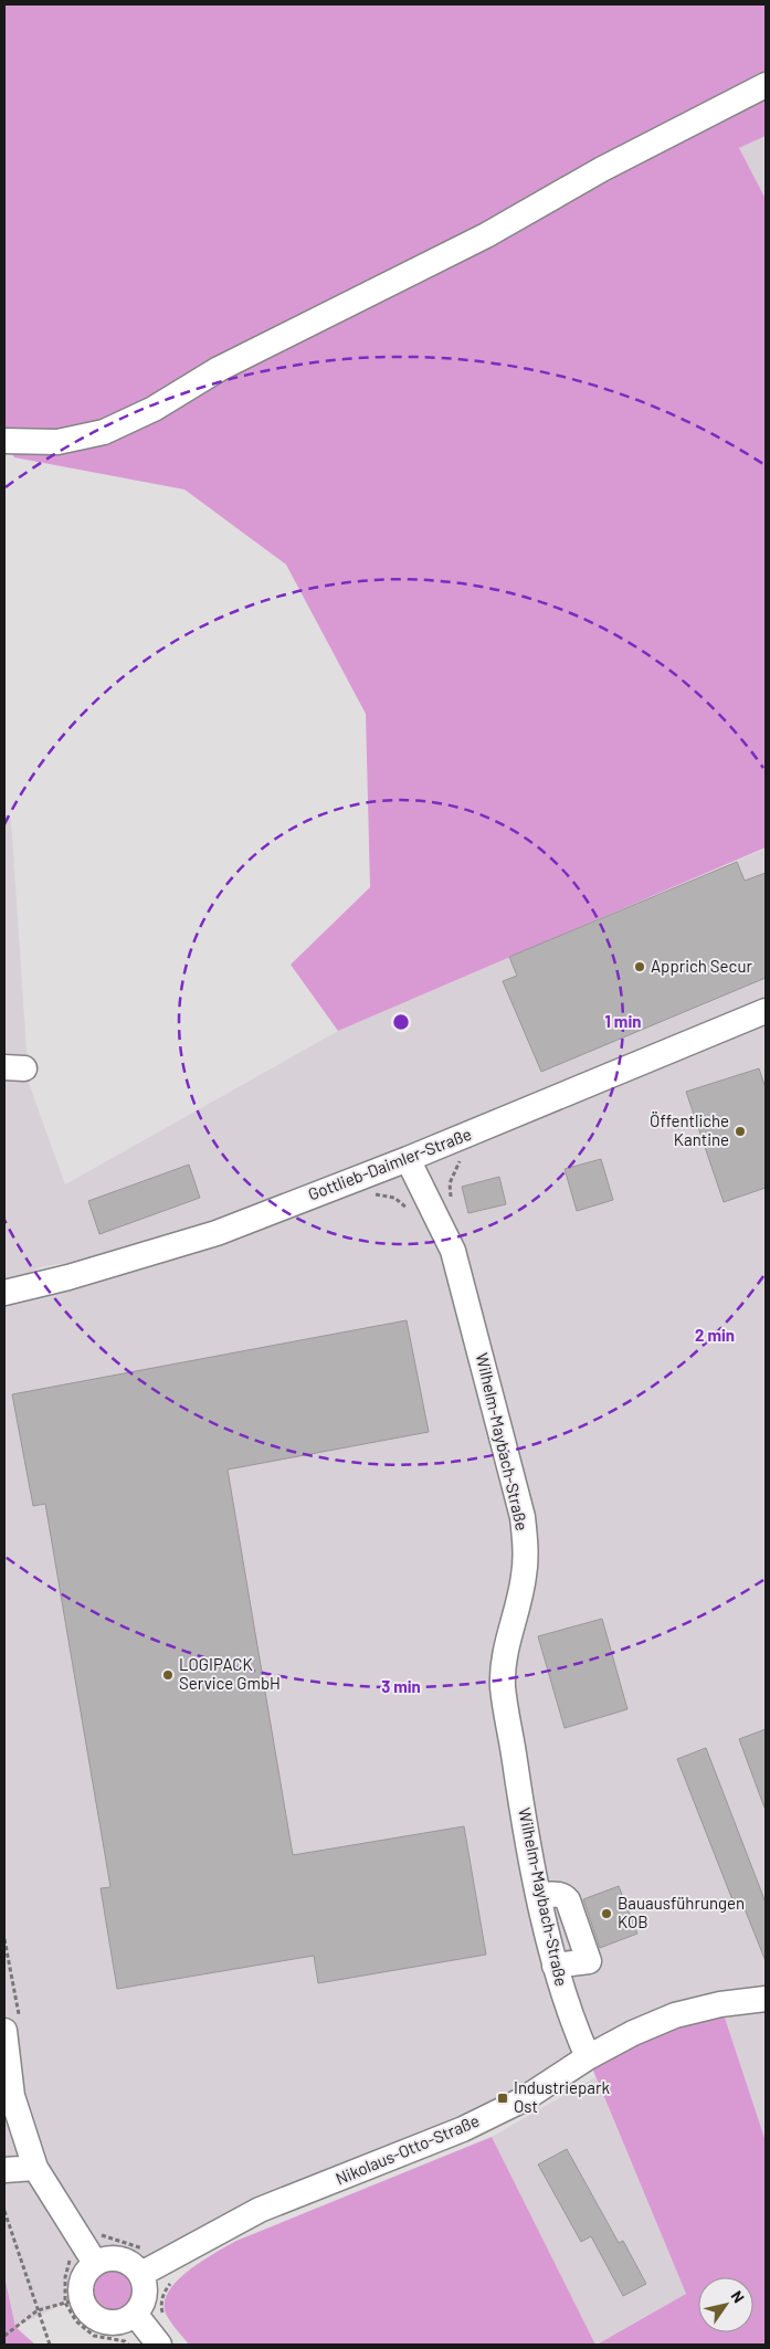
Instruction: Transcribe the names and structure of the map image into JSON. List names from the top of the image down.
{
  "streets": {
    "street": ["Gottlieb-Daimler-Straße", "Wilhelm-Maybach-Straße", "Nikolaus-Otto-Straße"]
  },
  "crossings": [
    ["Gottlieb-Daimler-Straße", "Wilhelm-Maybach-Straße"],
    ["Wilhelm-Maybach-Straße", "Nikolaus-Otto-Straße"]
  ],
  "places": {
    "other": [
      "Apprich Secur",
      "Öffentliche Kantine",
      "LOGIPACK Service GmbH",
      "Bauausführungen KOB"
    ],
    "transit": ["Industriepark Ost"]
  },
  "north": "top right",
  "rings": ["1 min", "2 min", "3 min"]
}
